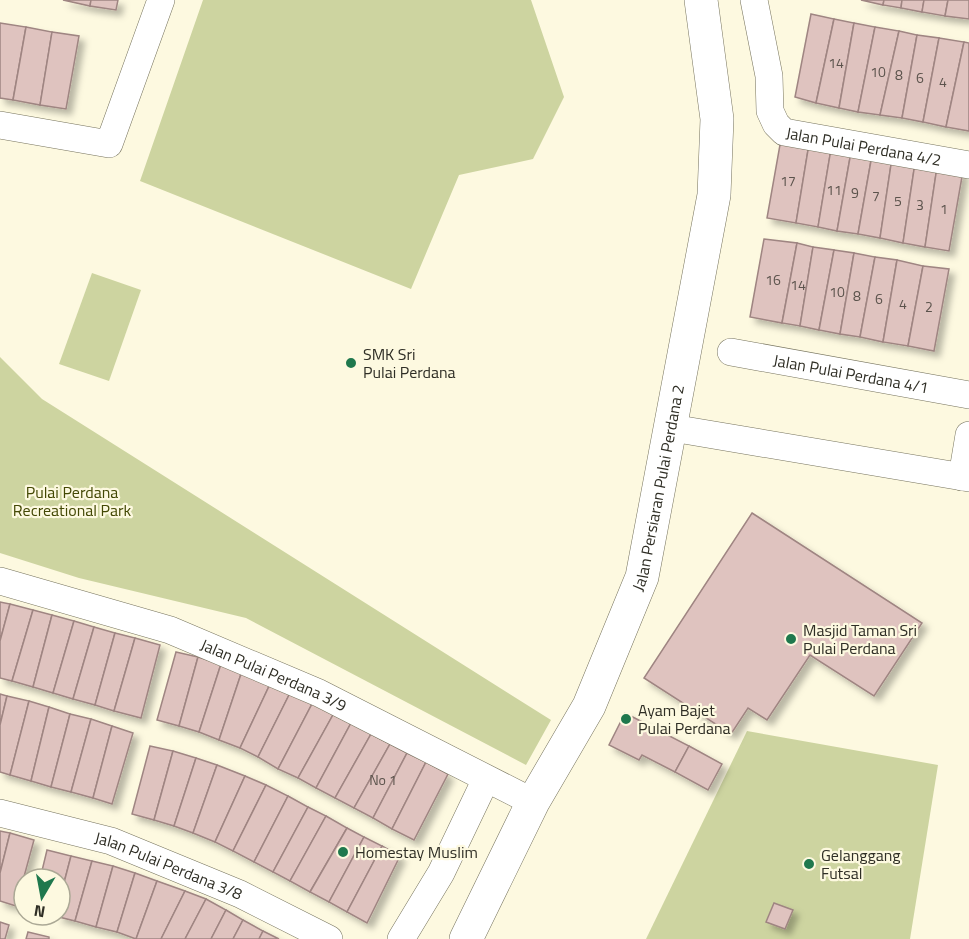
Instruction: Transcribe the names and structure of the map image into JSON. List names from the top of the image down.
{
  "streets": {
    "street": [
      "Jalan Pulai Perdana 4/2",
      "Jalan Pulai Perdana 4/1",
      "Jalan Persiaran Pulai Perdana 2",
      "Jalan Pulai Perdana 3/9",
      "Jalan Pulai Perdana 3/8"
    ]
  },
  "crossings": [
    ["Jalan Persiaran Pulai Perdana 2", "Jalan Pulai Perdana 3/9"]
  ],
  "parks": ["Pulai Perdana Recreational Park"],
  "places": [
    "SMK Sri Pulai Perdana",
    "Masjid Taman Sri Pulai Perdana",
    "Ayam Bajet Pulai Perdana",
    "Homestay Muslim",
    "Gelanggang Futsal"
  ],
  "house_numbers": [
    "14",
    "10",
    "8",
    "6",
    "4",
    "17",
    "11",
    "9",
    "7",
    "5",
    "3",
    "1",
    "16",
    "14",
    "10",
    "8",
    "6",
    "4",
    "2",
    "No 1"
  ],
  "north": "bottom"
}
